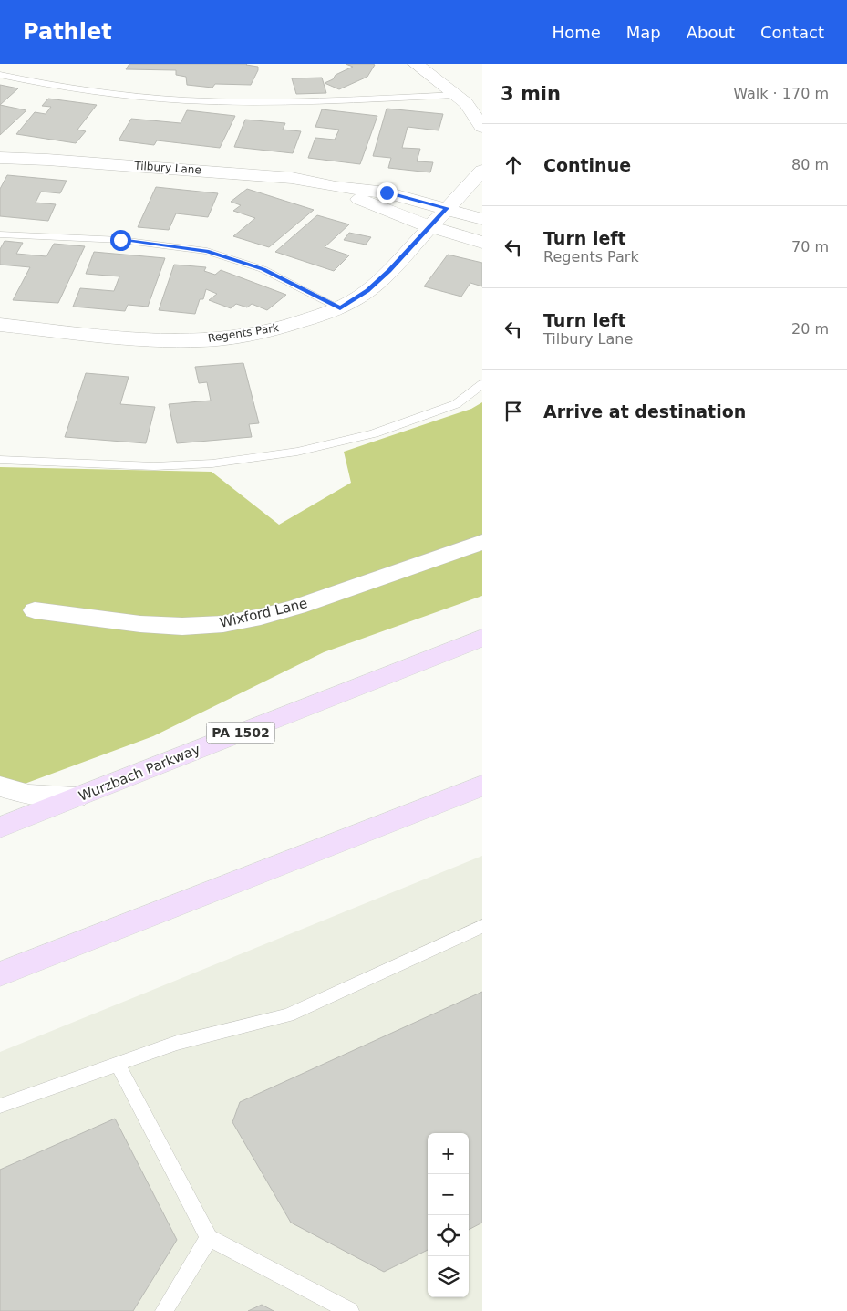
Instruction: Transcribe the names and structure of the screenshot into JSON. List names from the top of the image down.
{
  "streets": {
    "main road": ["PA 1502", "Wurzbach Parkway"],
    "street": ["Tilbury Lane", "Regents Park", "Wixford Lane"]
  },
  "crossings": [
    ["Tilbury Lane", "Regents Park"]
  ],
  "page": {
    "header": "Pathlet",
    "nav": [
      "Home",
      "Map",
      "About",
      "Contact"
    ],
    "heading": ["3 min", "Walk · 170 m"],
    "list": [
      ["Continue", "80 m"],
      ["Turn left", "Regents Park", "70 m"],
      ["Turn left", "Tilbury Lane", "20 m"],
      "Arrive at destination"
    ],
    "map_buttons": ["+", "−"]
  }
}
